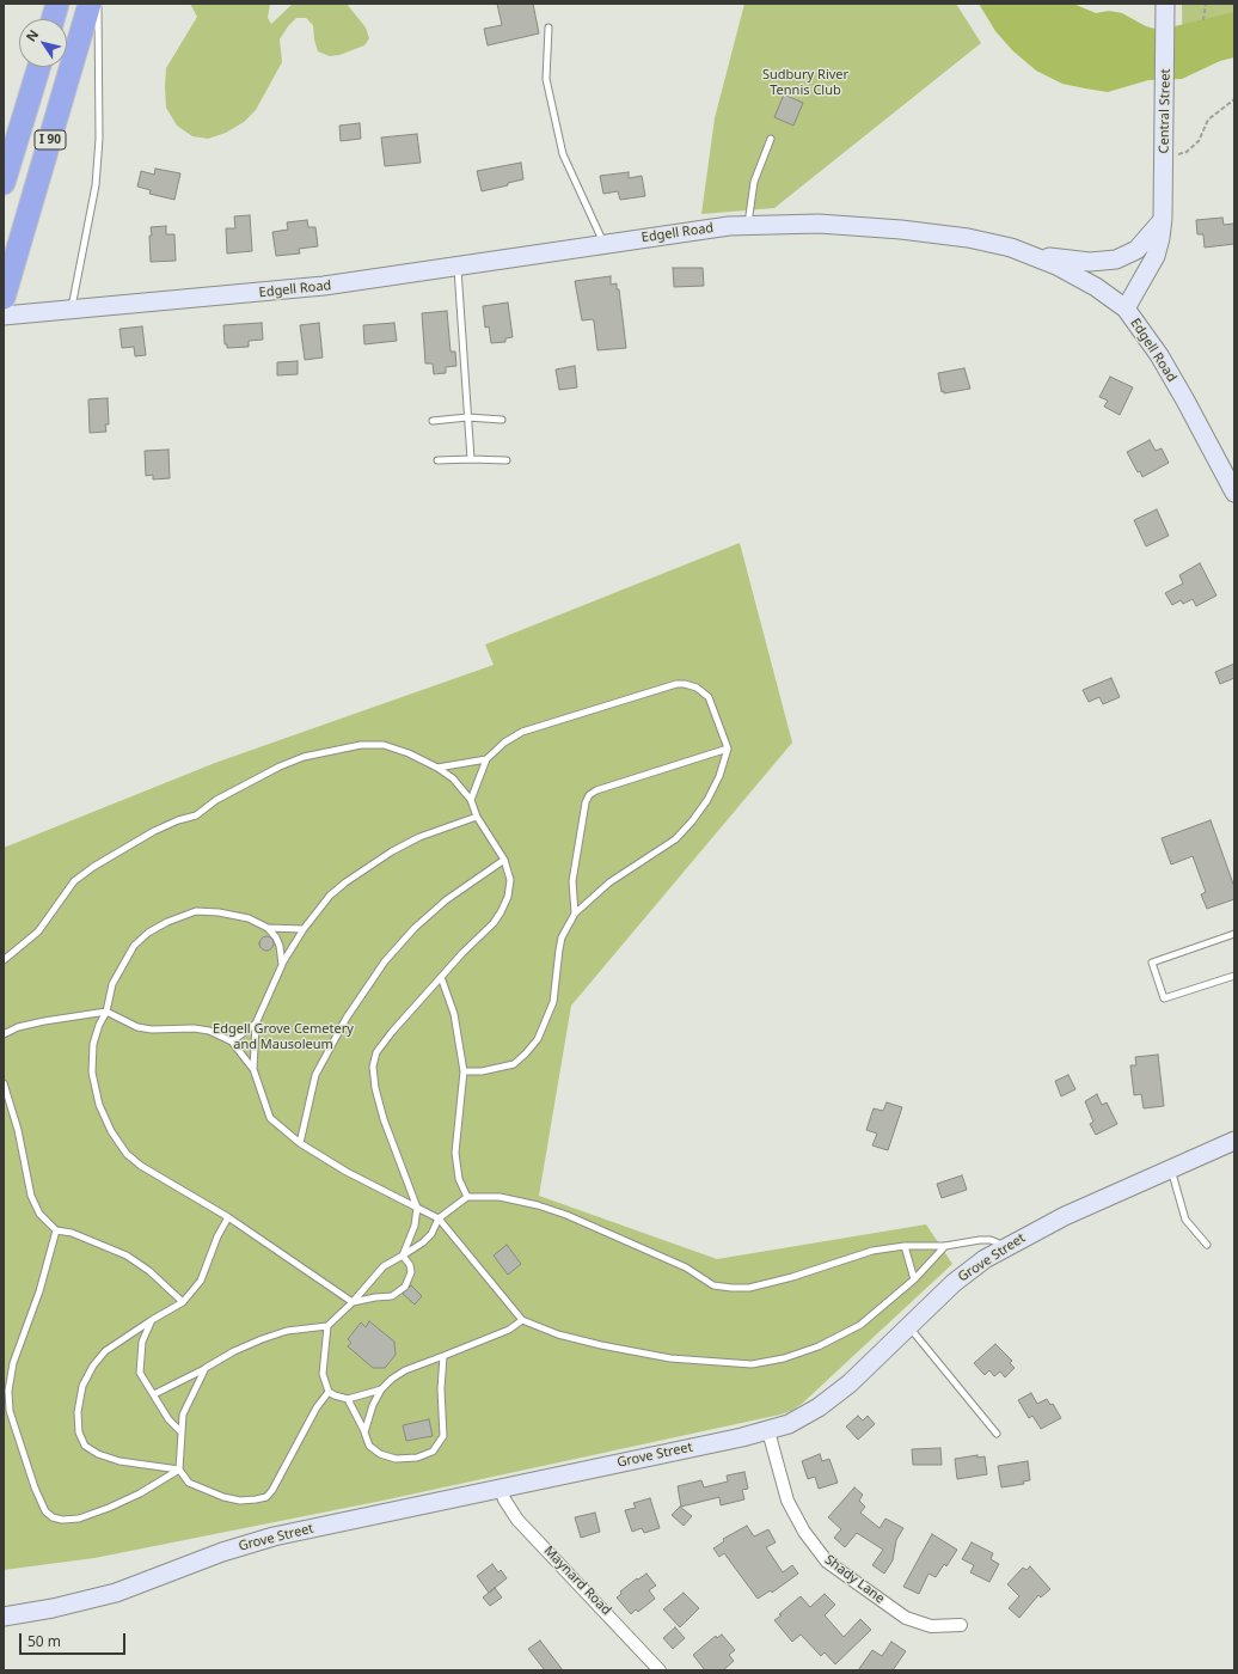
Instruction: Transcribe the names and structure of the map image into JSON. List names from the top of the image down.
{
  "streets": {
    "highway": ["I 90"],
    "main road": ["Central Street", "Edgell Road", "Grove Street"],
    "street": ["Shady Lane", "Maynard Road"]
  },
  "crossings": [
    ["Central Street", "Edgell Road"],
    ["Grove Street", "Shady Lane"],
    ["Grove Street", "Maynard Road"]
  ],
  "parks": ["Sudbury River Tennis Club", "Edgell Grove Cemetery and Mausoleum"],
  "scale_bar": "50 m",
  "north": "top left"
}
